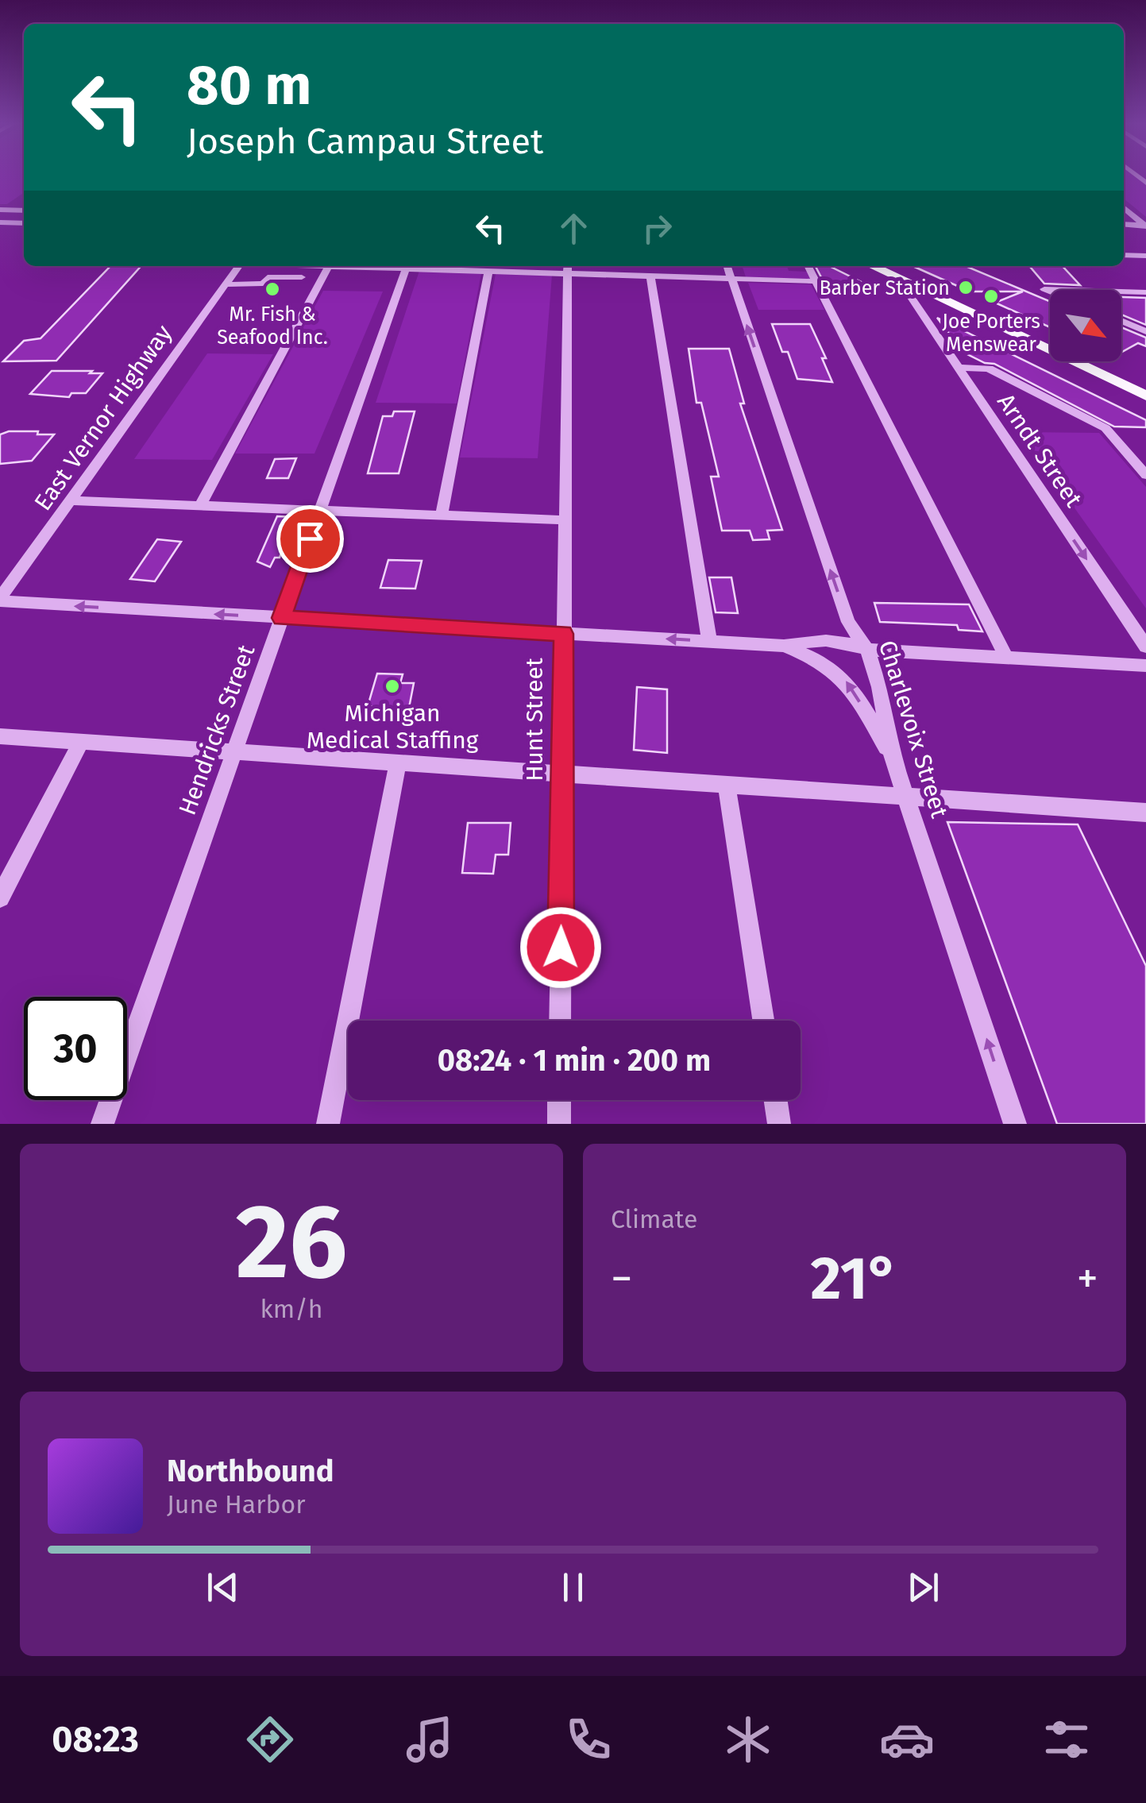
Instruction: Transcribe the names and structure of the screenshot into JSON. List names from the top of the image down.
{
  "streets": {
    "street": [
      "East Vernor Highway",
      "Arndt Street",
      "Hunt Street",
      "Charlevoix Street",
      "Hendricks Street"
    ]
  },
  "places": [
    "Barber Station",
    "Mr. Fish & Seafood Inc.",
    "Joe Porters Menswear",
    "Michigan Medical Staffing"
  ],
  "north": "bottom right",
  "page": {
    "turn": ["80 m", "Joseph Campau Street"],
    "limit": "30",
    "trip": "08:24 · 1 min · 200 m",
    "tile": [
      ["26", "km/h"],
      "Climate"
    ],
    "heat": ["−", "21°", "+"],
    "song": ["Northbound", "June Harbor"],
    "tabs": "08:23"
  }
}
